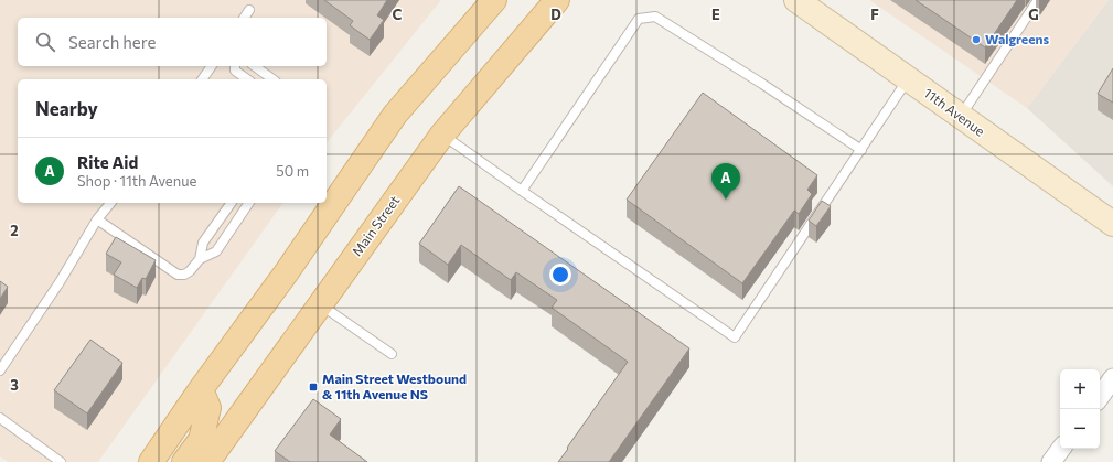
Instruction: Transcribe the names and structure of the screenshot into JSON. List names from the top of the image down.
{
  "streets": {
    "main road": ["11th Avenue", "Main Street"]
  },
  "places": {
    "other": ["Walgreens"],
    "transit": ["Main Street Westbound & 11th Avenue NS"]
  },
  "page": {
    "search": "Search here",
    "heading": "Nearby",
    "list": [
      {
        "mark": "A",
        "name": "Rite Aid",
        "note": "Shop · 11th Avenue",
        "value": "50 m"
      }
    ],
    "pins": "A",
    "map_buttons": ["+", "−"]
  },
  "grid": {
    "columns": [
      "C",
      "D",
      "E",
      "F",
      "G"
    ],
    "rows": ["2", "3"]
  }
}
